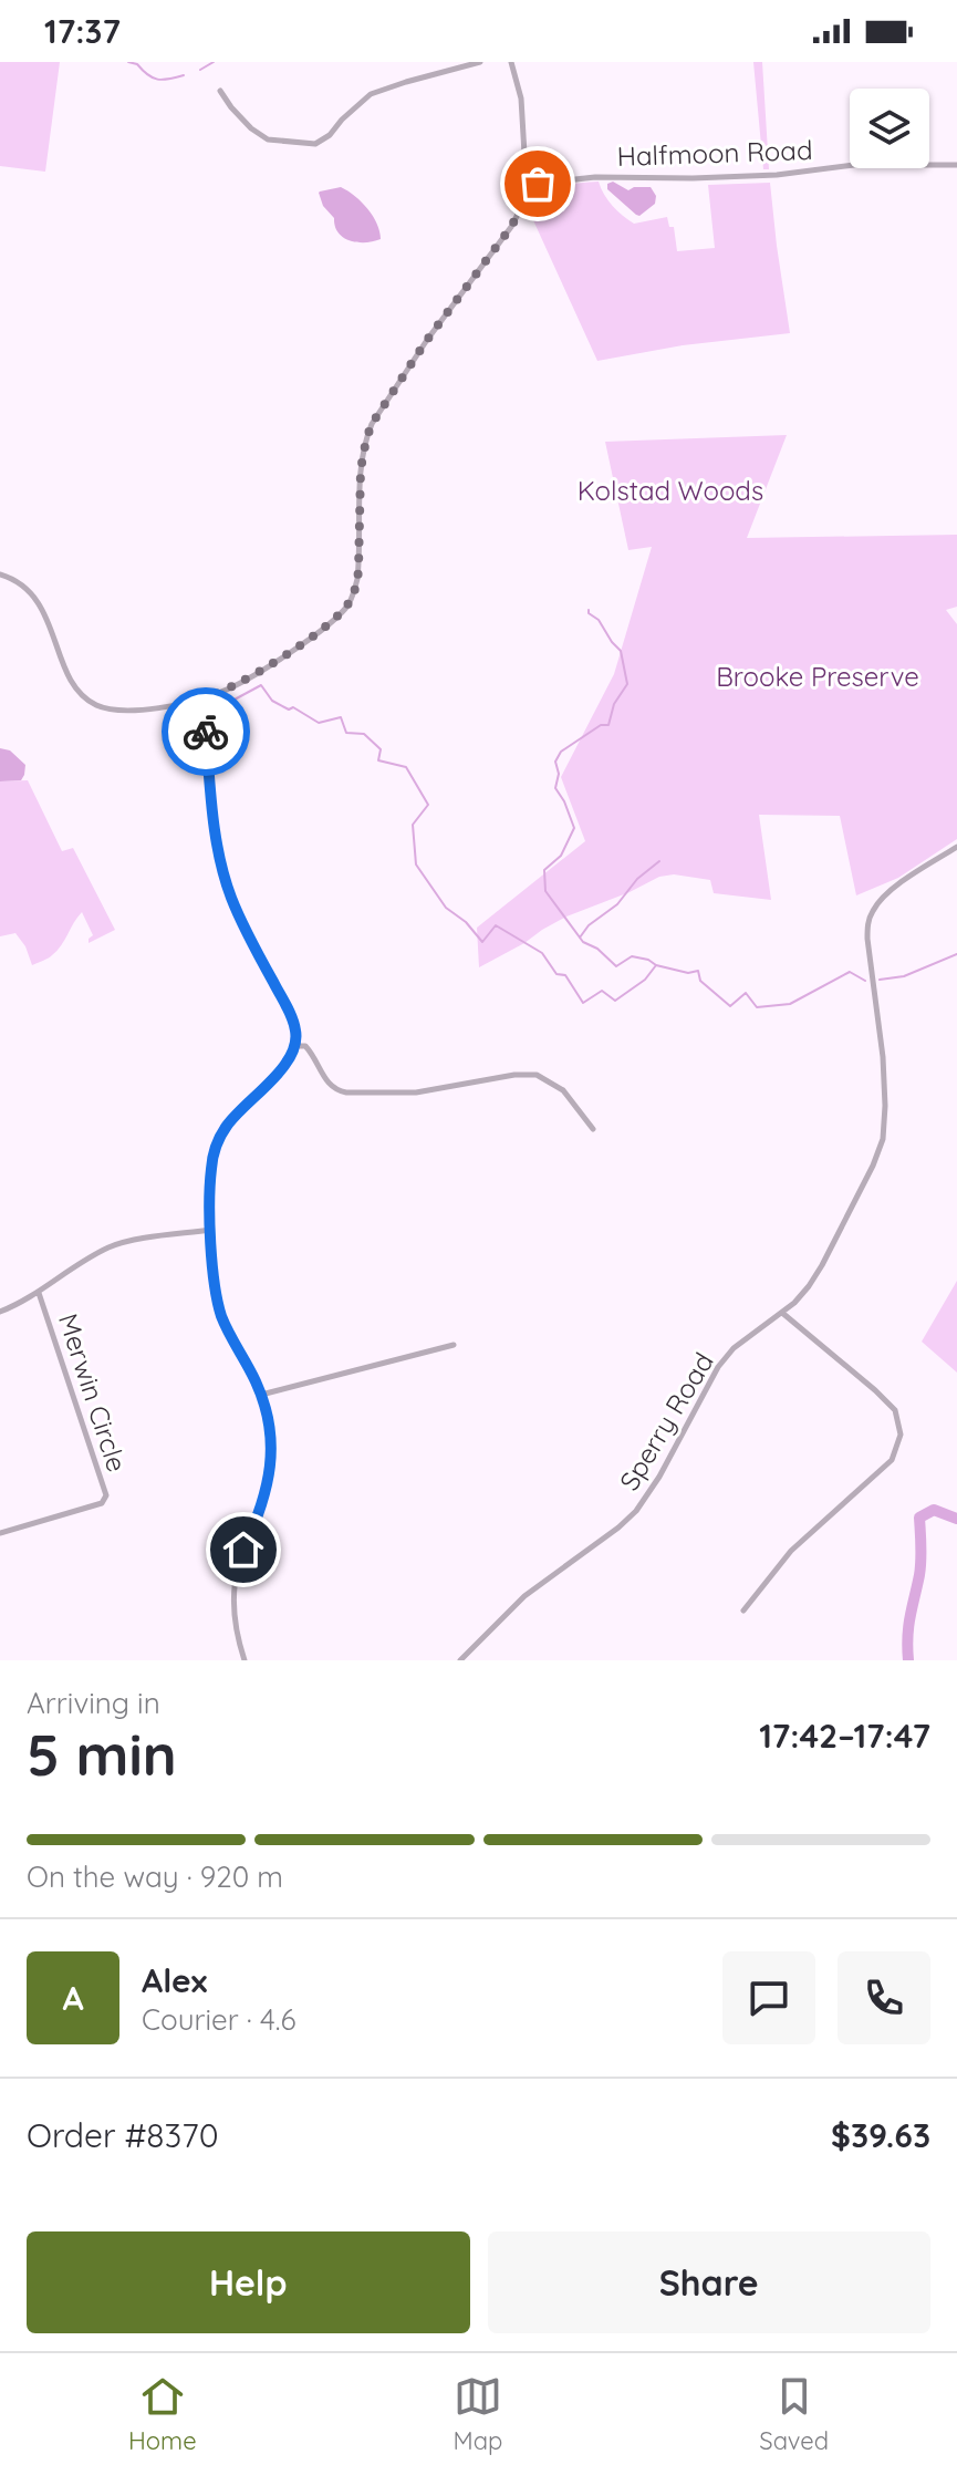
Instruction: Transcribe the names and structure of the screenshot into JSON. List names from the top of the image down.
{
  "streets": {
    "street": ["Halfmoon Road", "Merwin Circle", "Sperry Road"]
  },
  "parks": ["Kolstad Woods", "Brooke Preserve"],
  "page": {
    "status": "17:37",
    "heading": ["5 min", "Arriving in", "17:42–17:47"],
    "panel": [
      "Alex",
      "Courier · 4.6",
      "Order #8370",
      "$39.63"
    ],
    "bar": "On the way · 920 m",
    "round": "A",
    "buttons": ["Help", "Share"],
    "tabs": ["Home", "Map", "Saved"]
  }
}
